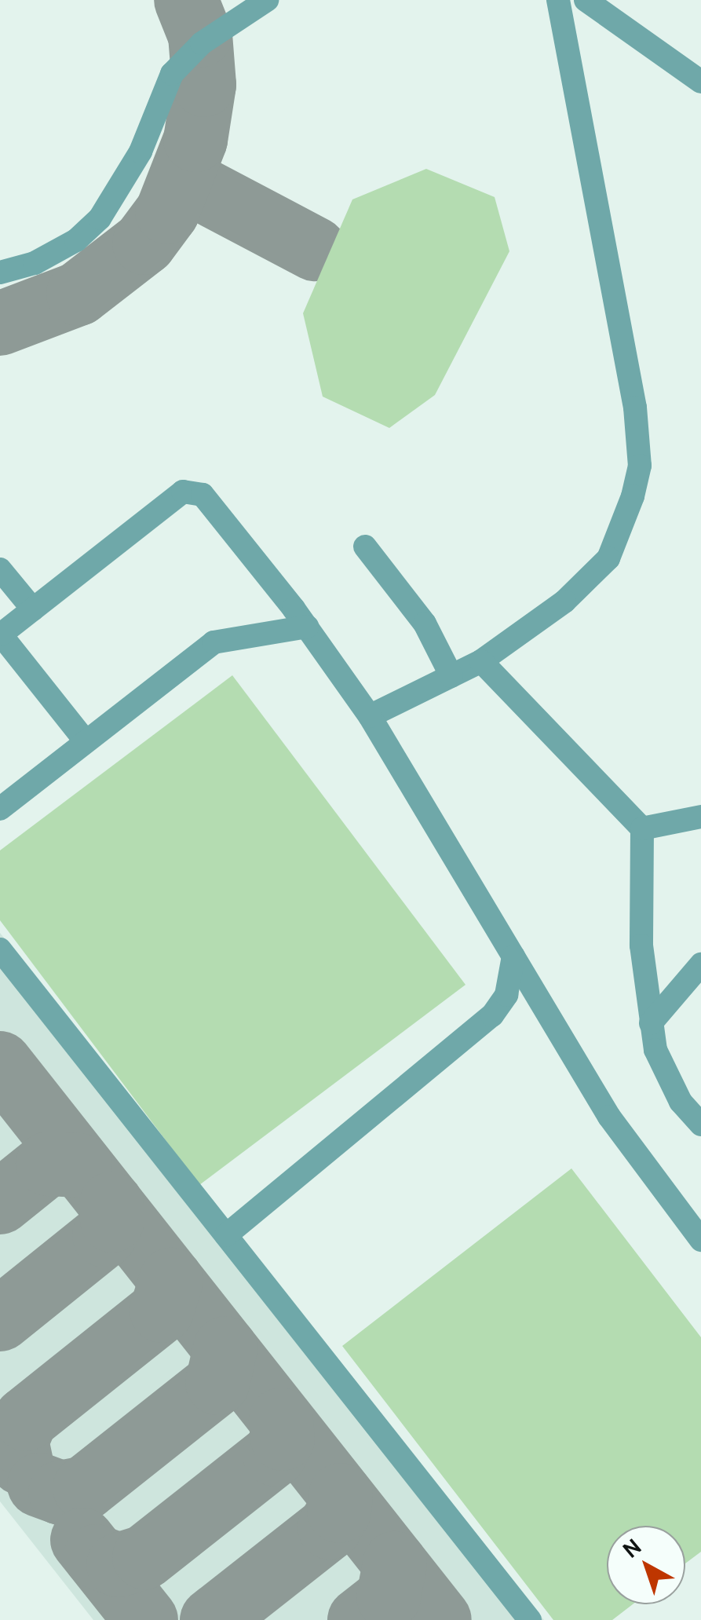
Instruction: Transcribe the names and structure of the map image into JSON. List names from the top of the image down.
{
  "north": "top left"
}
